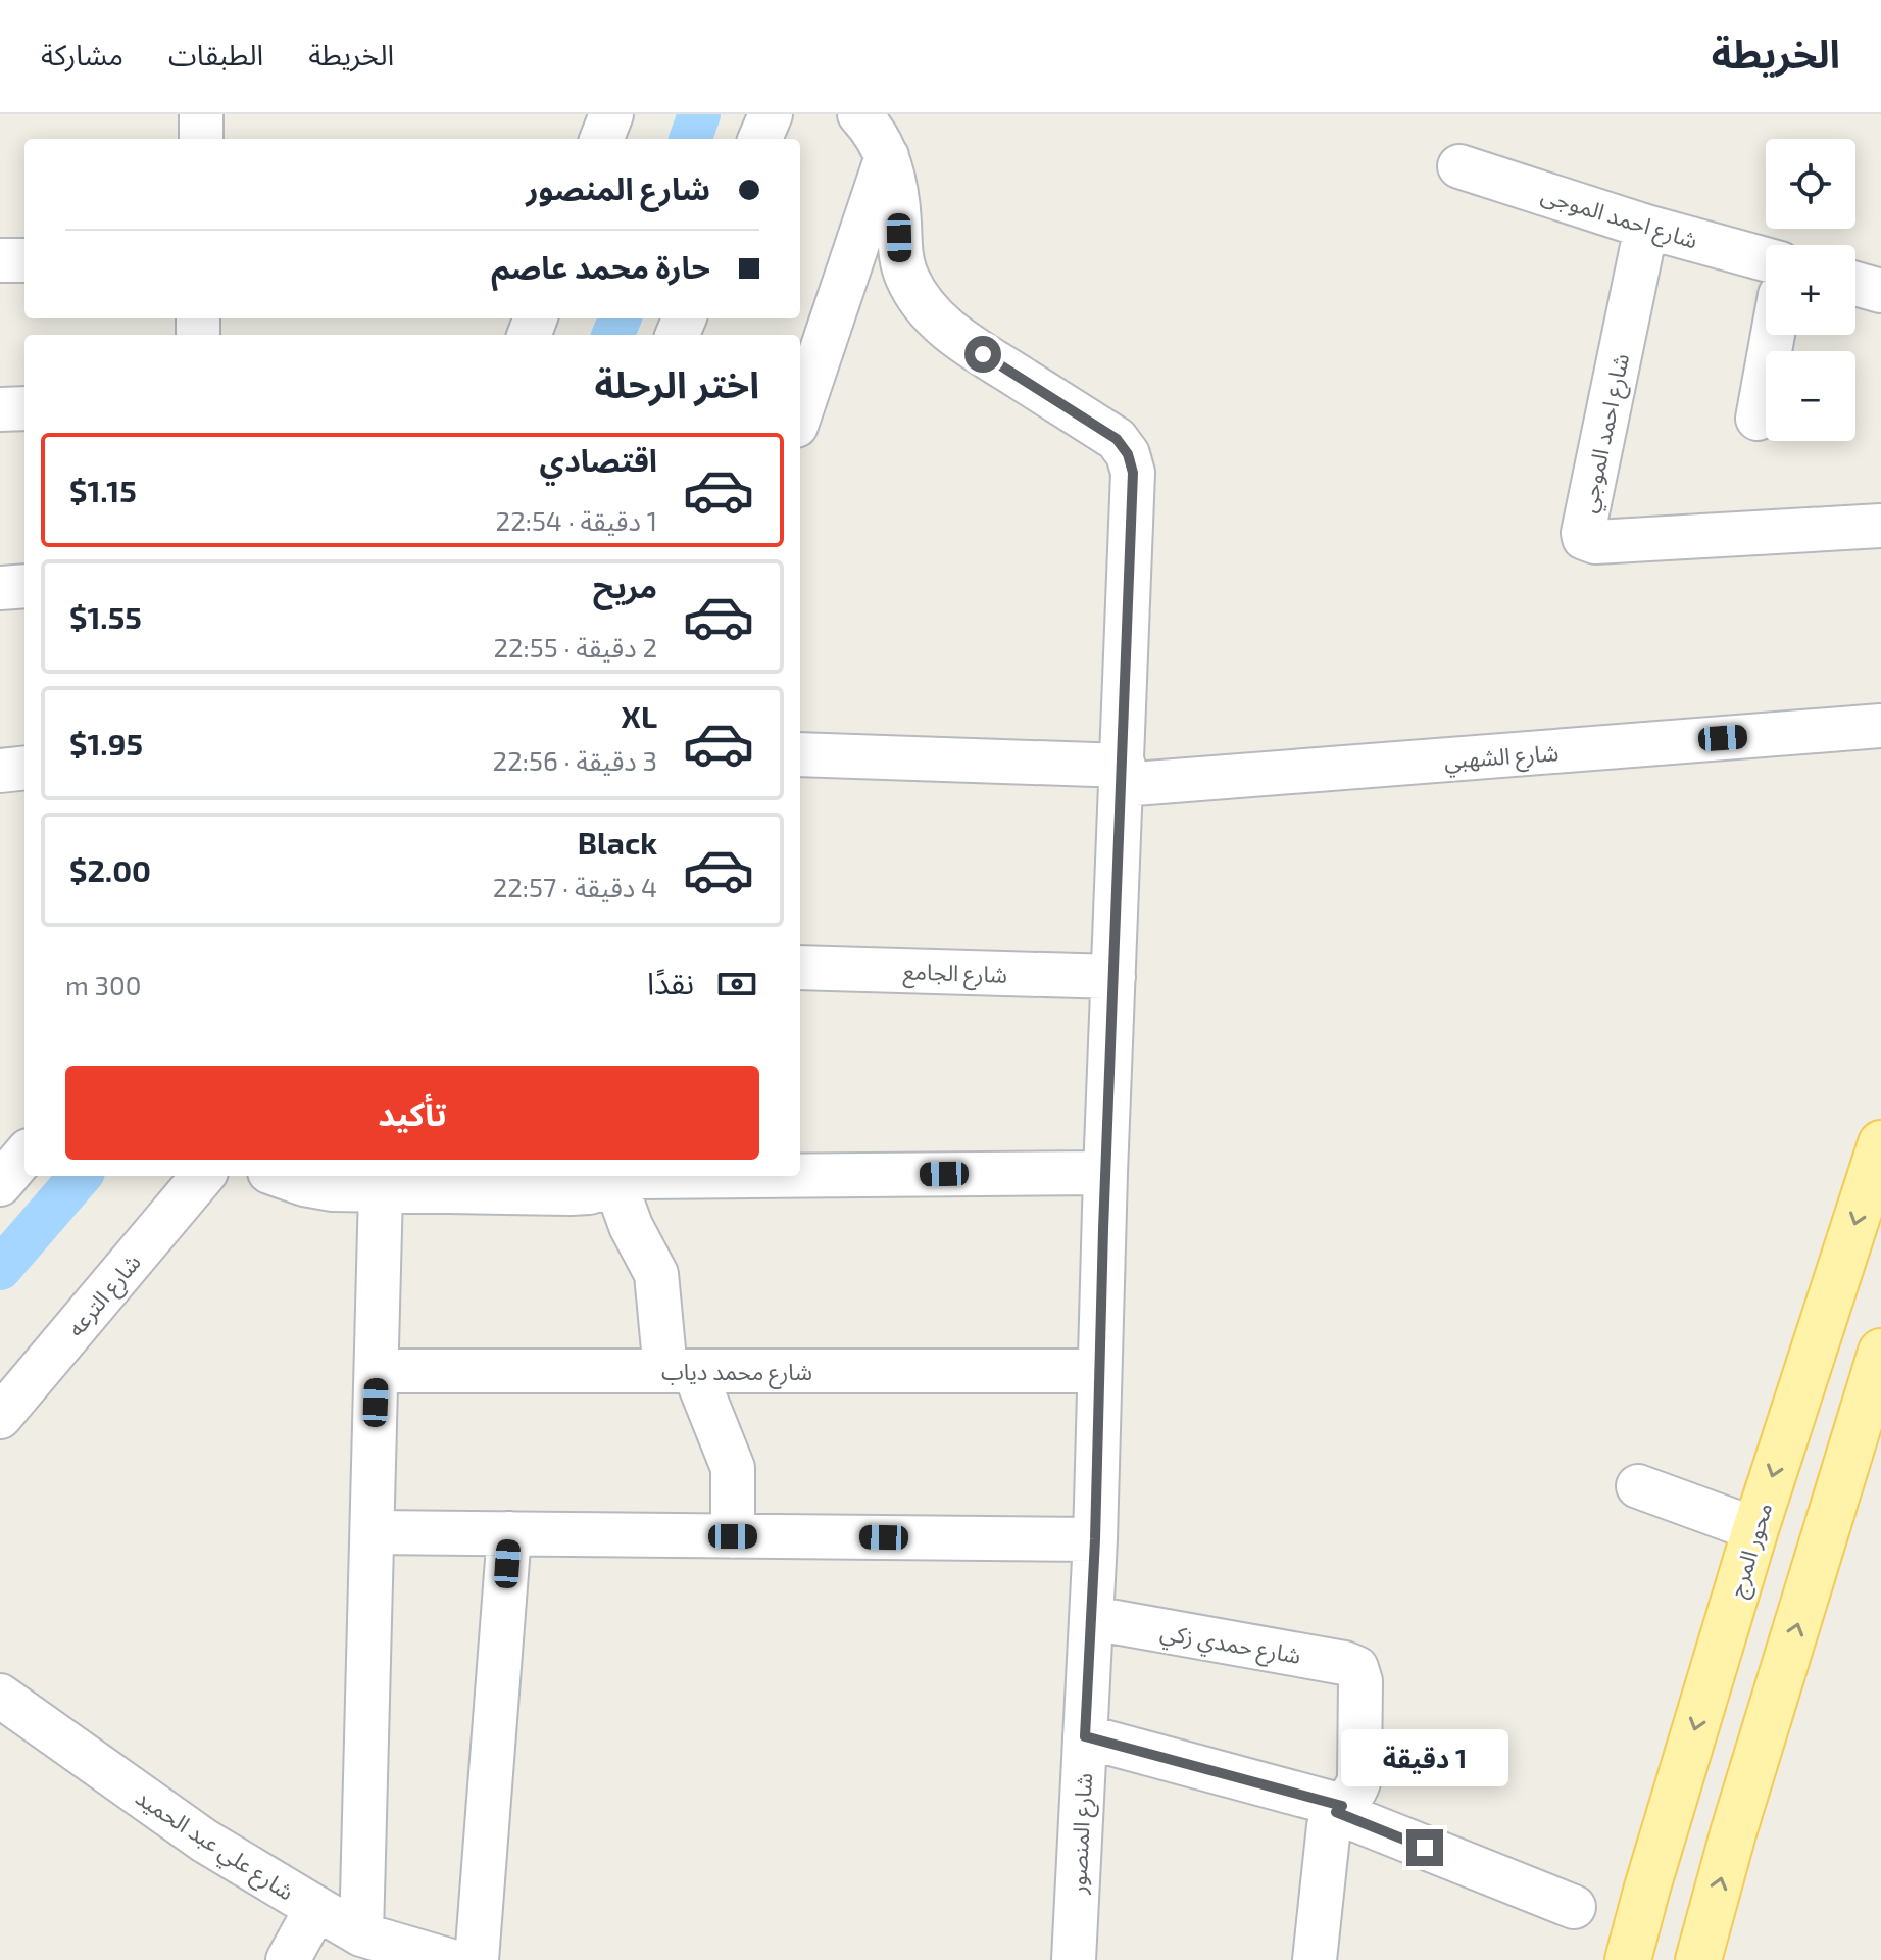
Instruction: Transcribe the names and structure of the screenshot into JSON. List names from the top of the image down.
{
  "streets": {
    "main road": ["محور المرج"],
    "street": [
      "شارع احمد الموجى",
      "شارع احمد الموجي",
      "شارع الشهبي",
      "شارع الجامع",
      "شارع الترعه",
      "شارع محمد دياب",
      "شارع حمدي زكي",
      "شارع المنصور",
      "شارع علي عبد الحميد"
    ]
  },
  "crossings": [
    ["شارع احمد الموجى", "شارع احمد الموجي"],
    ["شارع الشهبي", "شارع المنصور"],
    ["شارع الجامع", "شارع المنصور"],
    ["شارع محمد دياب", "شارع المنصور"],
    ["شارع حمدي زكي", "شارع المنصور"]
  ],
  "page": {
    "header": "الخريطة",
    "nav": ["الخريطة", "الطبقات", "مشاركة"],
    "map_buttons": ["+", "−"],
    "banner": ["شارع المنصور", "حارة محمد عاصم"],
    "heading": "اختر الرحلة",
    "list": [
      {
        "name": "اقتصادي",
        "note": "1 دقيقة · 22:54",
        "value": "$1.15"
      },
      {
        "name": "مريح",
        "note": "2 دقيقة · 22:55",
        "value": "$1.55"
      },
      {
        "name": "XL",
        "note": "3 دقيقة · 22:56",
        "value": "$1.95"
      },
      {
        "name": "Black",
        "note": "4 دقيقة · 22:57",
        "value": "$2.00"
      }
    ],
    "pay": ["نقدًا", "300 m"],
    "buttons": "تأكيد",
    "bubble": "1 دقيقة"
  }
}
